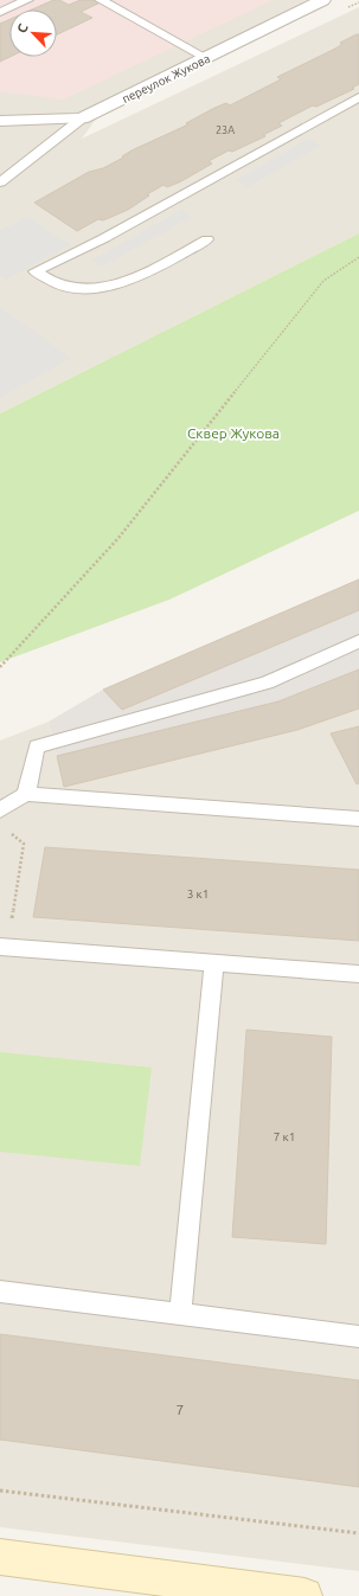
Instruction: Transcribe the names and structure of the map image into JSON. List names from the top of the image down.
{
  "streets": {
    "street": ["переулок Жукова"]
  },
  "parks": ["Сквер Жукова"],
  "house_numbers": [
    "23А",
    "3 к1",
    "7 к1",
    "7"
  ],
  "north": "top left"
}
